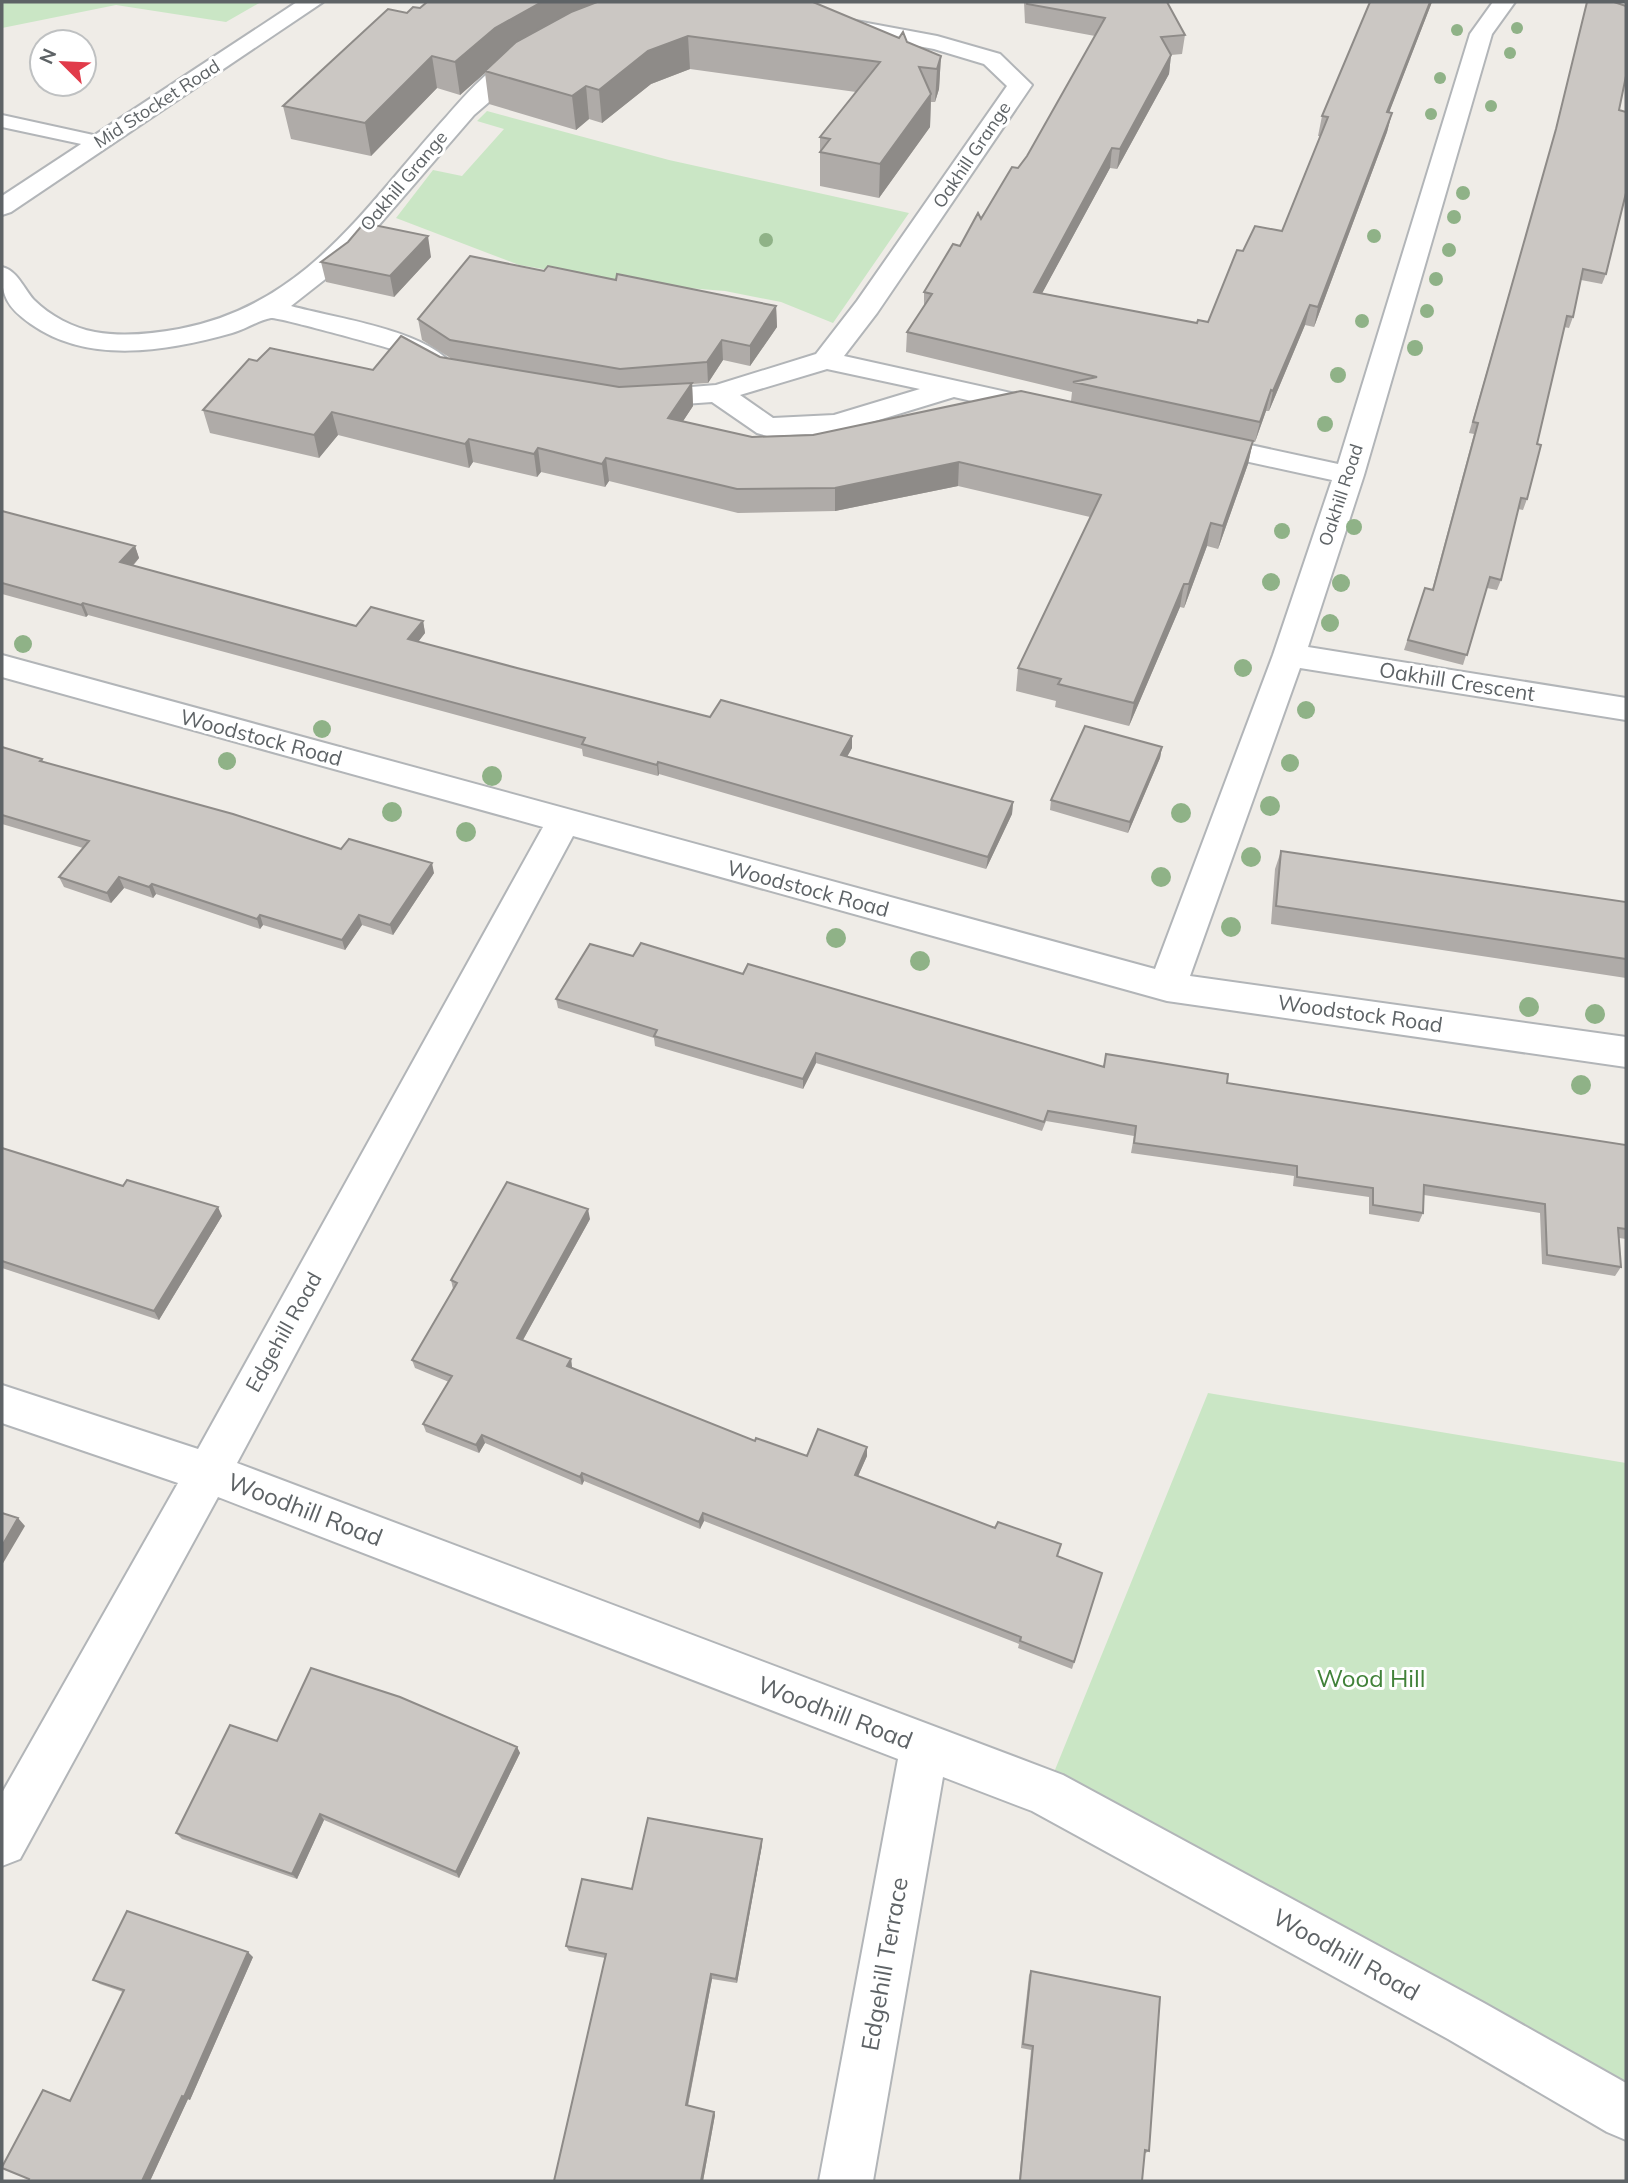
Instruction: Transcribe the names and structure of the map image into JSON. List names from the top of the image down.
{
  "streets": {
    "street": [
      "Mid Stocket Road",
      "Oakhill Grange",
      "Oakhill Road",
      "Oakhill Crescent",
      "Woodstock Road",
      "Edgehill Road",
      "Woodhill Road",
      "Edgehill Terrace"
    ]
  },
  "crossings": [
    ["Oakhill Road", "Oakhill Crescent"],
    ["Oakhill Road", "Woodstock Road"],
    ["Woodstock Road", "Edgehill Road"],
    ["Edgehill Road", "Woodhill Road"],
    ["Woodhill Road", "Edgehill Terrace"]
  ],
  "parks": ["Wood Hill"],
  "north": "top left"
}
